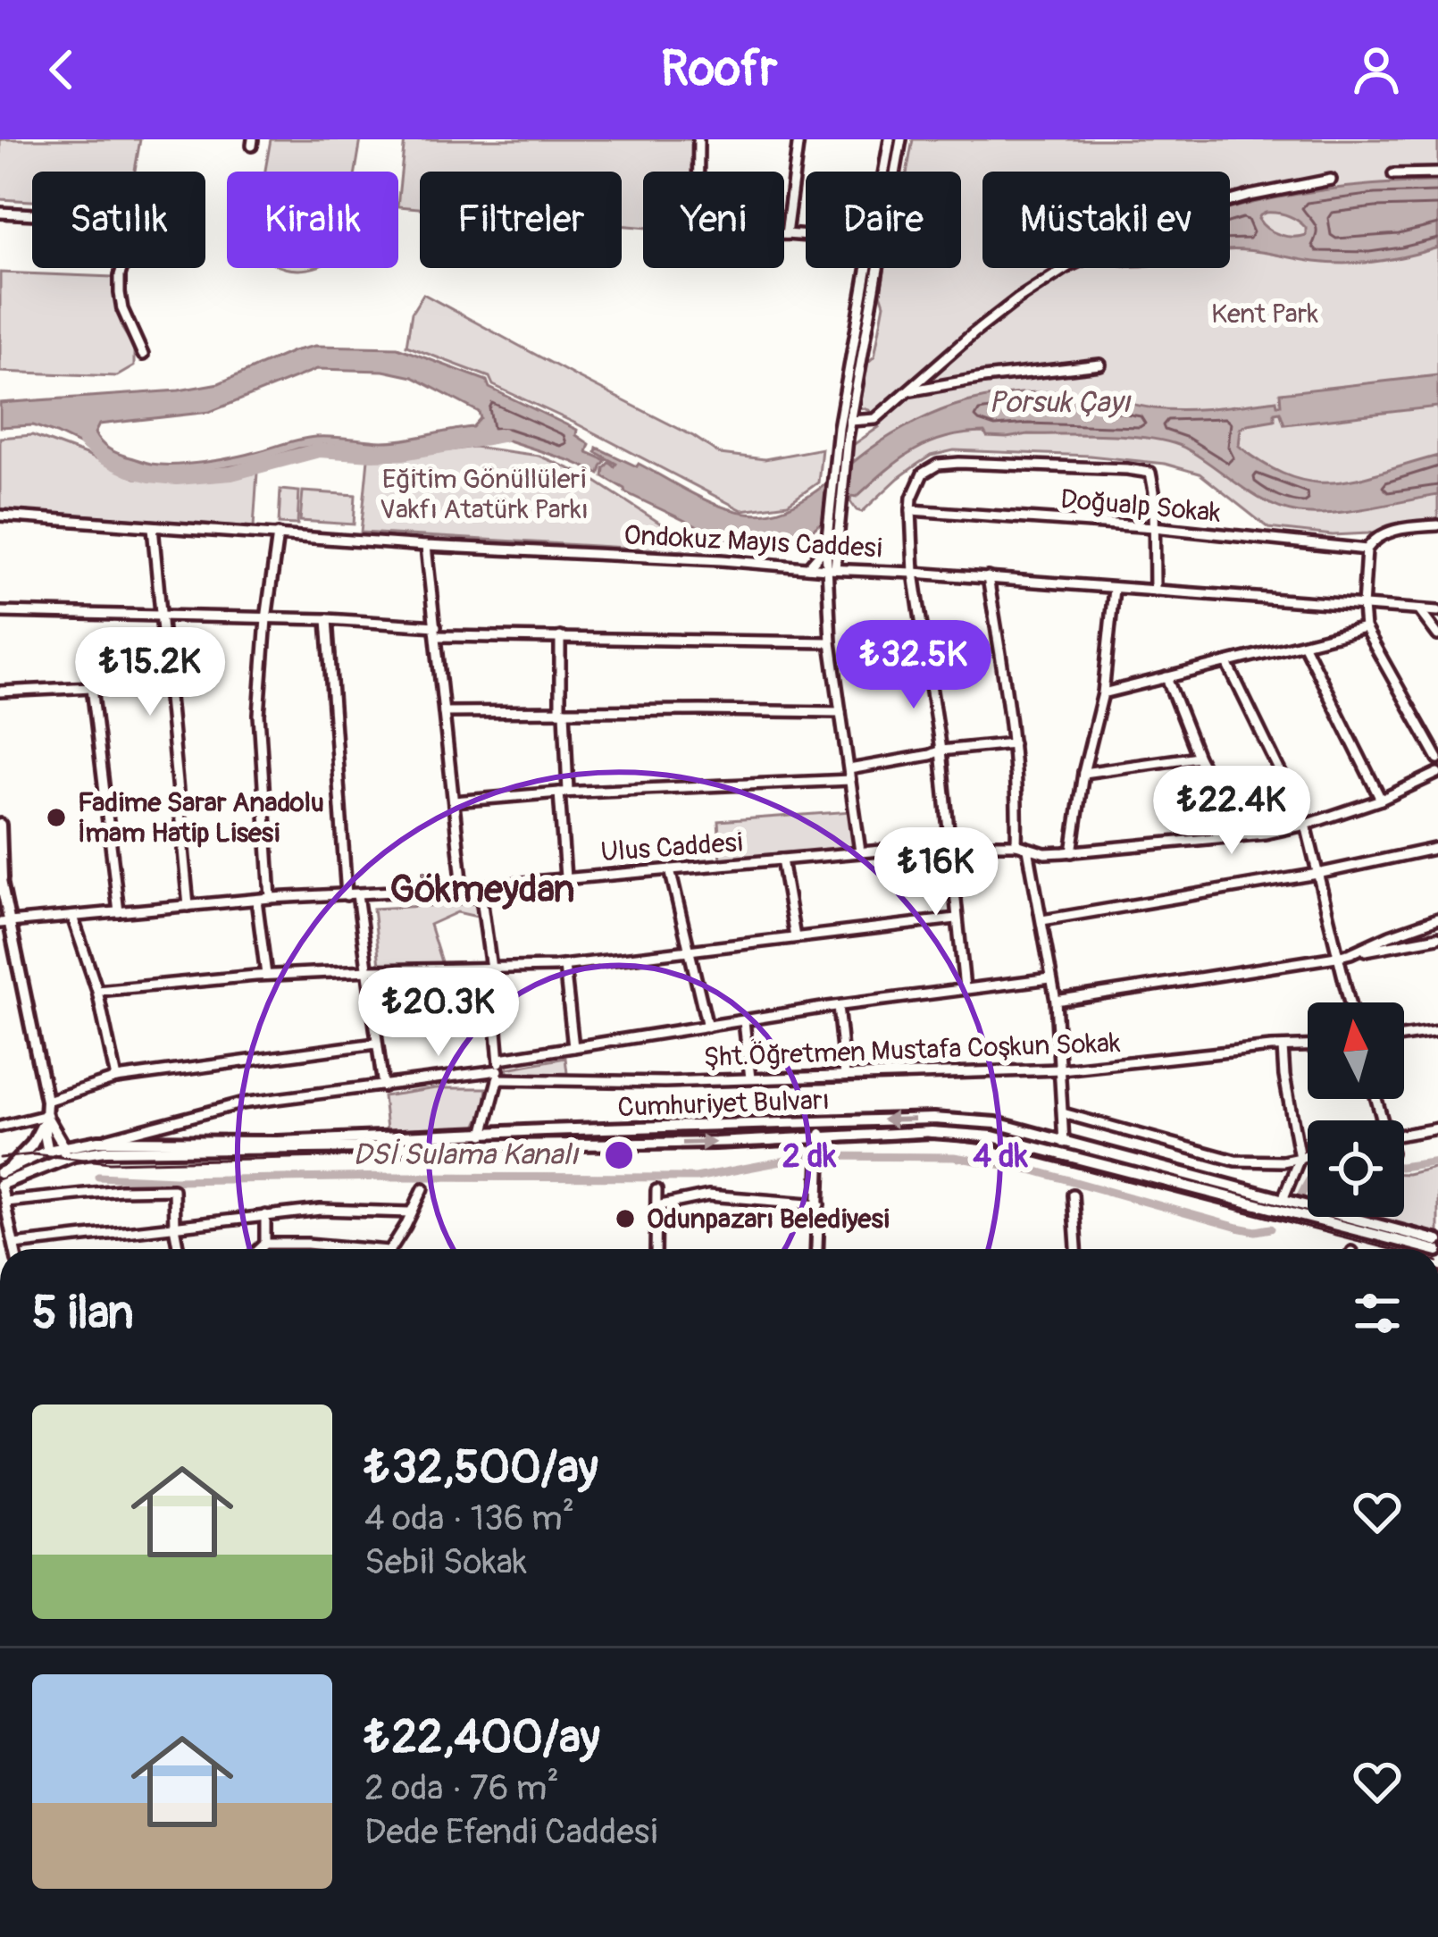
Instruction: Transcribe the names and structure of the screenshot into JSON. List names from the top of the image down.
{
  "streets": {
    "main road": ["Cumhuriyet Bulvarı"],
    "street": [
      "Doğualp Sokak",
      "Ondokuz Mayıs Caddesi",
      "Ulus Caddesi",
      "Şht.Öğretmen Mustafa Coşkun Sokak"
    ]
  },
  "crossings": [
    ["Şht.Öğretmen Mustafa Coşkun Sokak", "Cumhuriyet Bulvarı"]
  ],
  "districts": ["Gökmeydan"],
  "water": ["Porsuk Çayı", "DSİ Sulama Kanalı"],
  "parks": ["Kent Park", "Eğitim Gönüllüleri Vakfı Atatürk Parkı"],
  "places": ["Fadime Sarar Anadolu İmam Hatip Lisesi", "Odunpazarı Belediyesi"],
  "north": "top",
  "page": {
    "header": "Roofr",
    "chip": [
      "Satılık",
      "Kiralık",
      "Filtreler",
      "Yeni",
      "Daire",
      "Müstakil ev"
    ],
    "price": [
      "₺32.5K",
      "₺15.2K",
      "₺22.4K",
      "₺16K",
      "₺20.3K"
    ],
    "heading": "5 ilan",
    "list": [
      {
        "name": "₺32,500/ay",
        "note": "4 oda · 136 m² · Sebil Sokak"
      },
      {
        "name": "₺22,400/ay",
        "note": "2 oda · 76 m² · Dede Efendi Caddesi"
      }
    ]
  },
  "rings": ["2 dk", "4 dk"]
}
